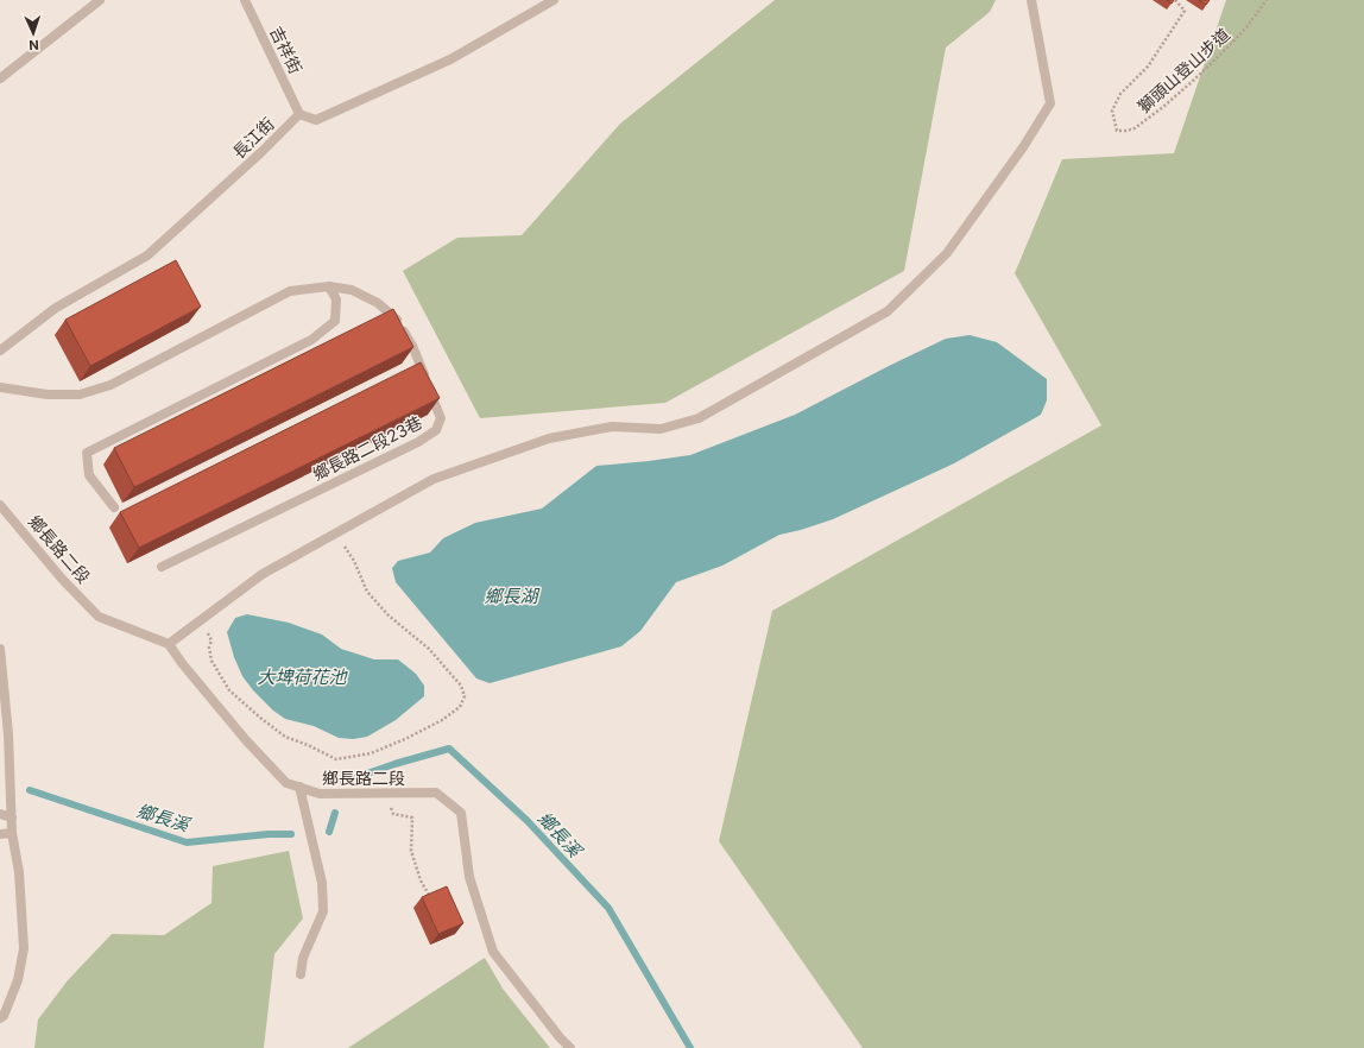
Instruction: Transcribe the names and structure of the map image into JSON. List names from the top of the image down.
{
  "streets": {
    "lane": [
      "吉祥街",
      "長江街",
      "鄉長路二段23巷",
      "鄉長路二段"
    ],
    "path": ["獅頭山登山步道"]
  },
  "crossings": [
    ["吉祥街", "長江街"]
  ],
  "water": ["鄉長湖", "大埤荷花池", "鄉長溪"],
  "north": "bottom"
}
